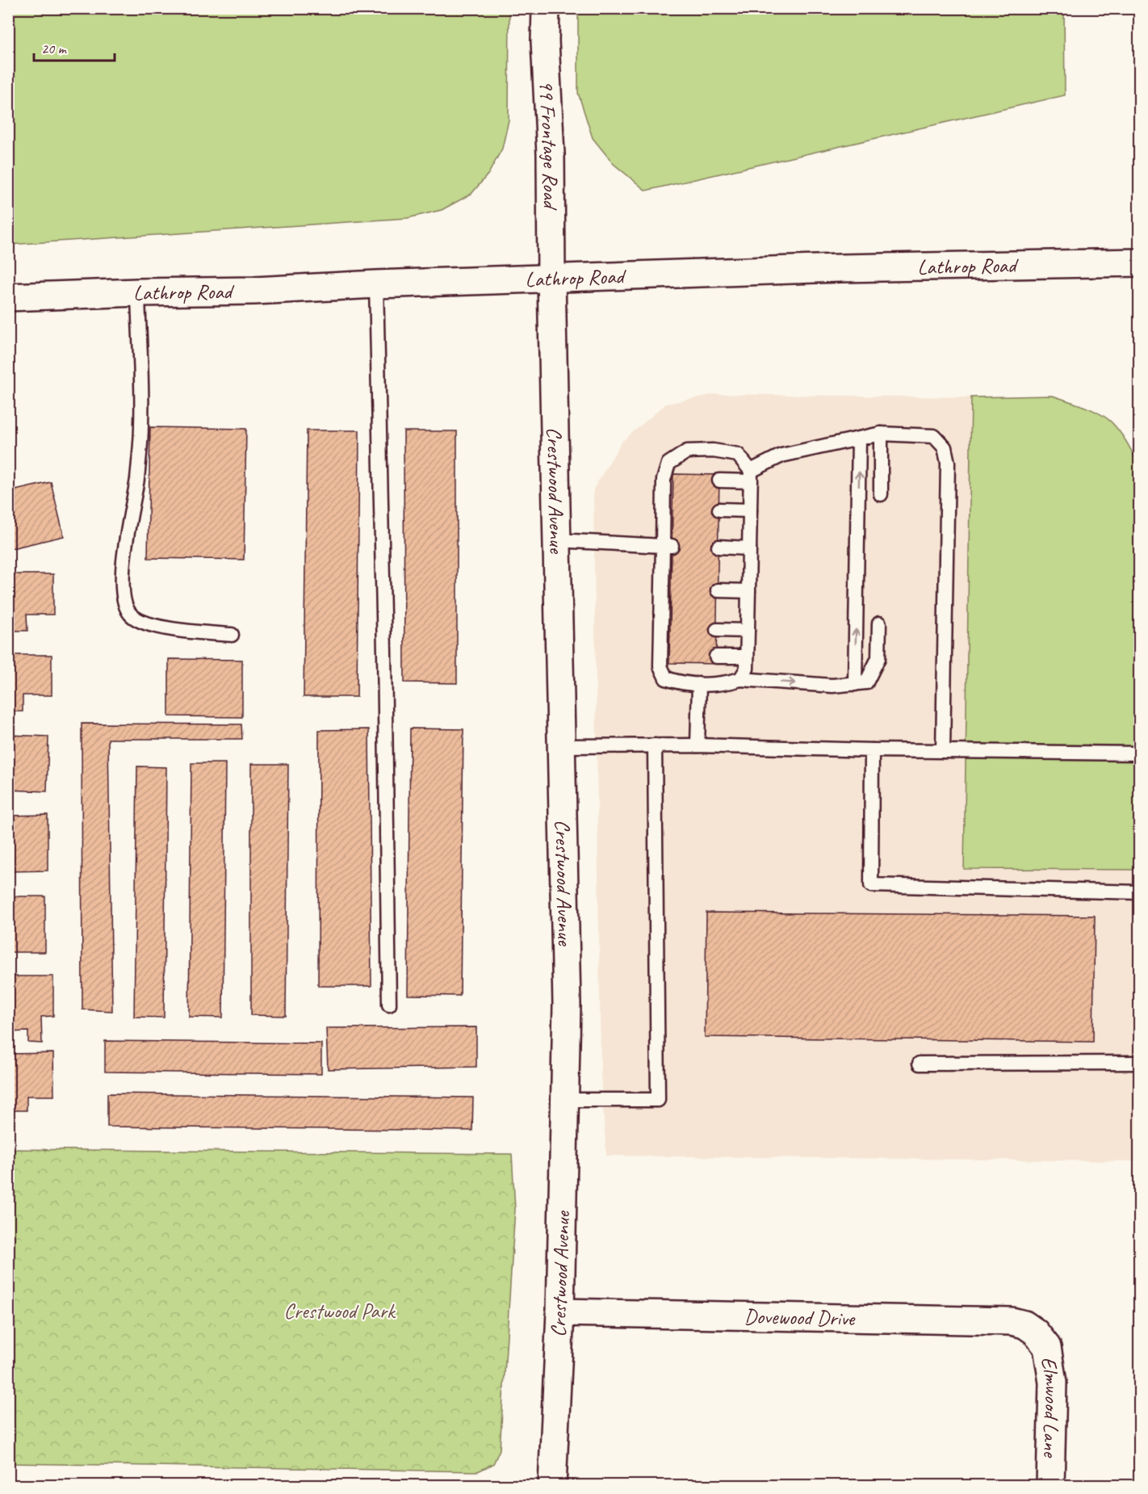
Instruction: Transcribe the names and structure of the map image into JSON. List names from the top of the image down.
{
  "streets": {
    "street": [
      "99 Frontage Road",
      "Lathrop Road",
      "Crestwood Avenue",
      "Dovewood Drive",
      "Elmwood Lane"
    ]
  },
  "crossings": [
    ["99 Frontage Road", "Lathrop Road"],
    ["99 Frontage Road", "Crestwood Avenue"],
    ["Lathrop Road", "Crestwood Avenue"],
    ["Crestwood Avenue", "Dovewood Drive"],
    ["Dovewood Drive", "Elmwood Lane"]
  ],
  "parks": ["Crestwood Park"],
  "scale_bar": "20 m"
}
